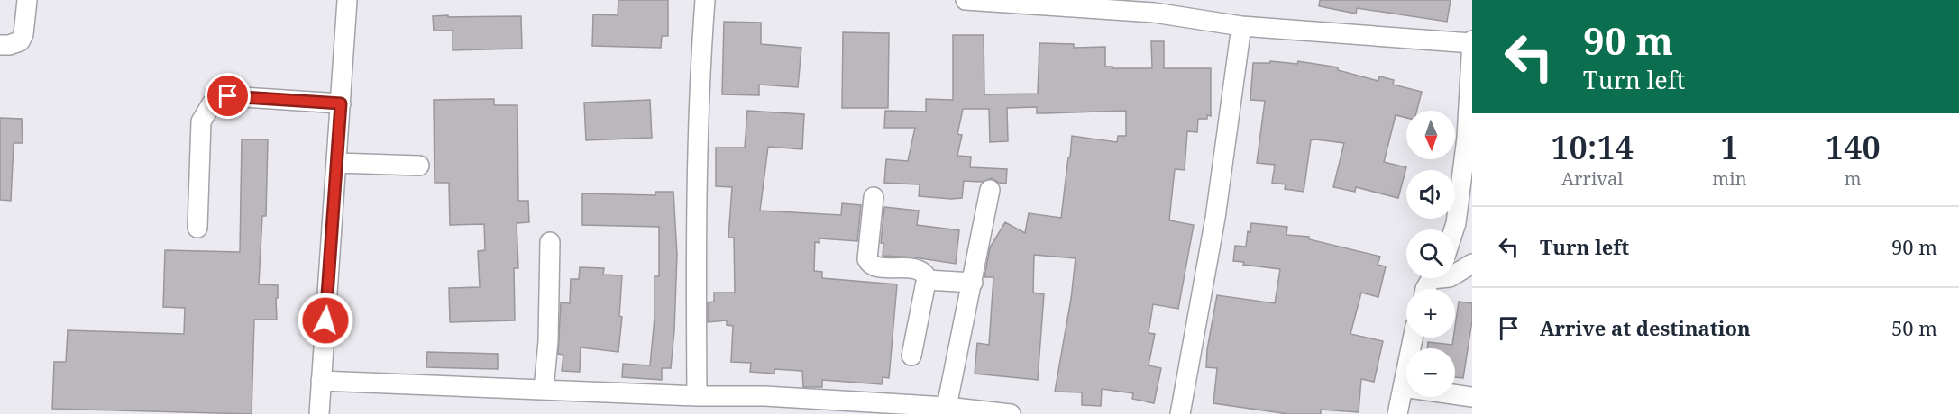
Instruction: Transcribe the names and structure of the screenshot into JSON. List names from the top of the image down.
{
  "north": "bottom",
  "page": {
    "turn": ["90 m", "Turn left"],
    "map_buttons": ["+", "−"],
    "eta": [
      "10:14",
      "Arrival",
      "1",
      "min",
      "140",
      "m"
    ],
    "list": [
      {
        "name": "Turn left",
        "value": "90 m"
      },
      {
        "name": "Arrive at destination",
        "value": "50 m"
      }
    ]
  }
}
